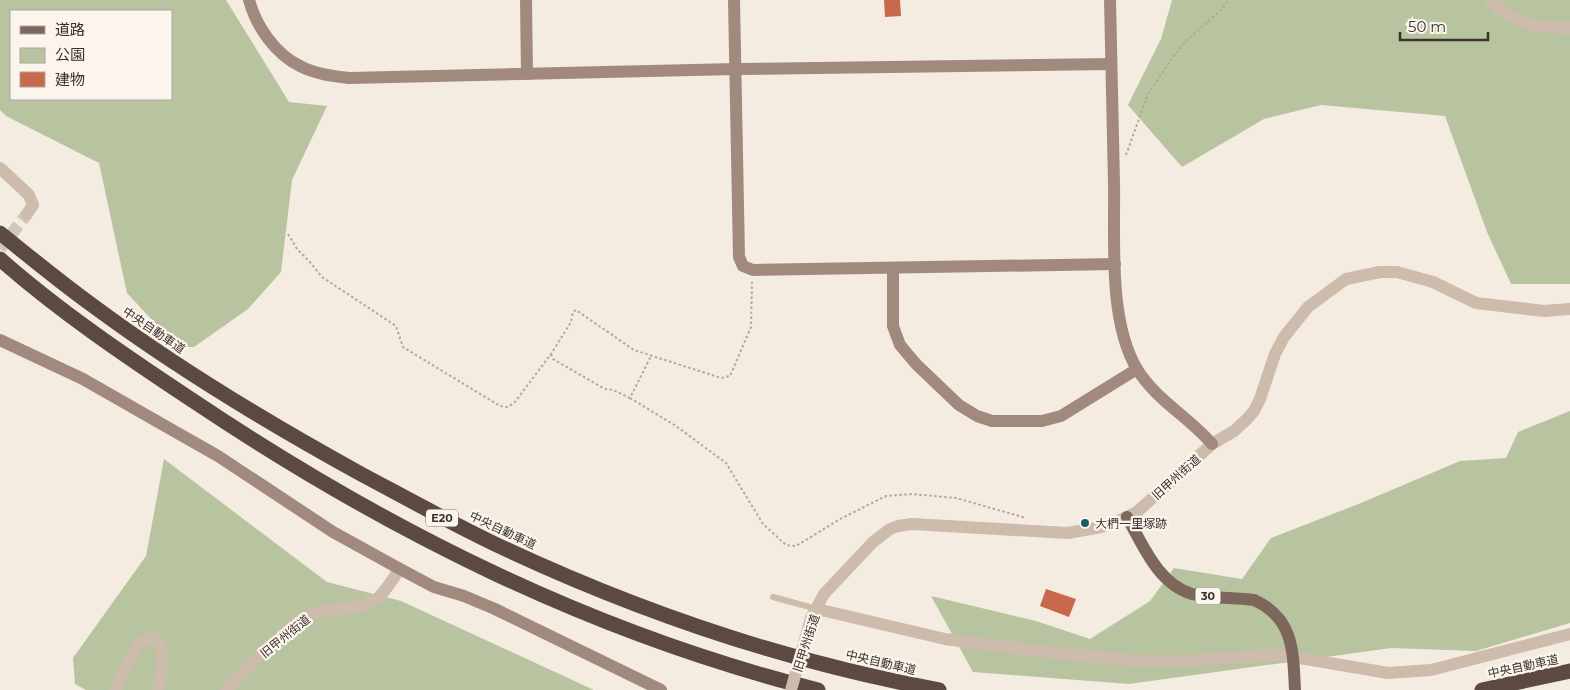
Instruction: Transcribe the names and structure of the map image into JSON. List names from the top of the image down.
{
  "streets": {
    "highway": ["中央自動車道", "E20"],
    "main road": ["30"],
    "street": ["旧甲州街道"]
  },
  "crossings": [
    ["旧甲州街道", "30"]
  ],
  "places": ["大椚一里塚跡"],
  "legend": ["道路", "公園", "建物"],
  "scale_bar": "50 m"
}
